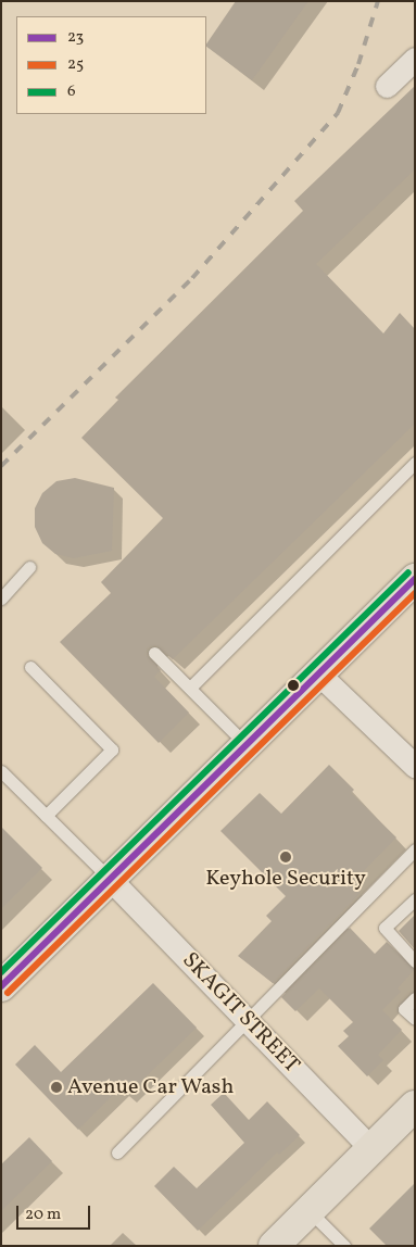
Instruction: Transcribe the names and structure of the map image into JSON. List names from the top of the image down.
{
  "streets": {
    "street": ["SKAGIT STREET"]
  },
  "places": ["Keyhole Security", "Avenue Car Wash"],
  "lines": ["transit line 6", "transit line 23", "transit line 25"],
  "legend": ["23", "25", "6"],
  "scale_bar": "20 m"
}
